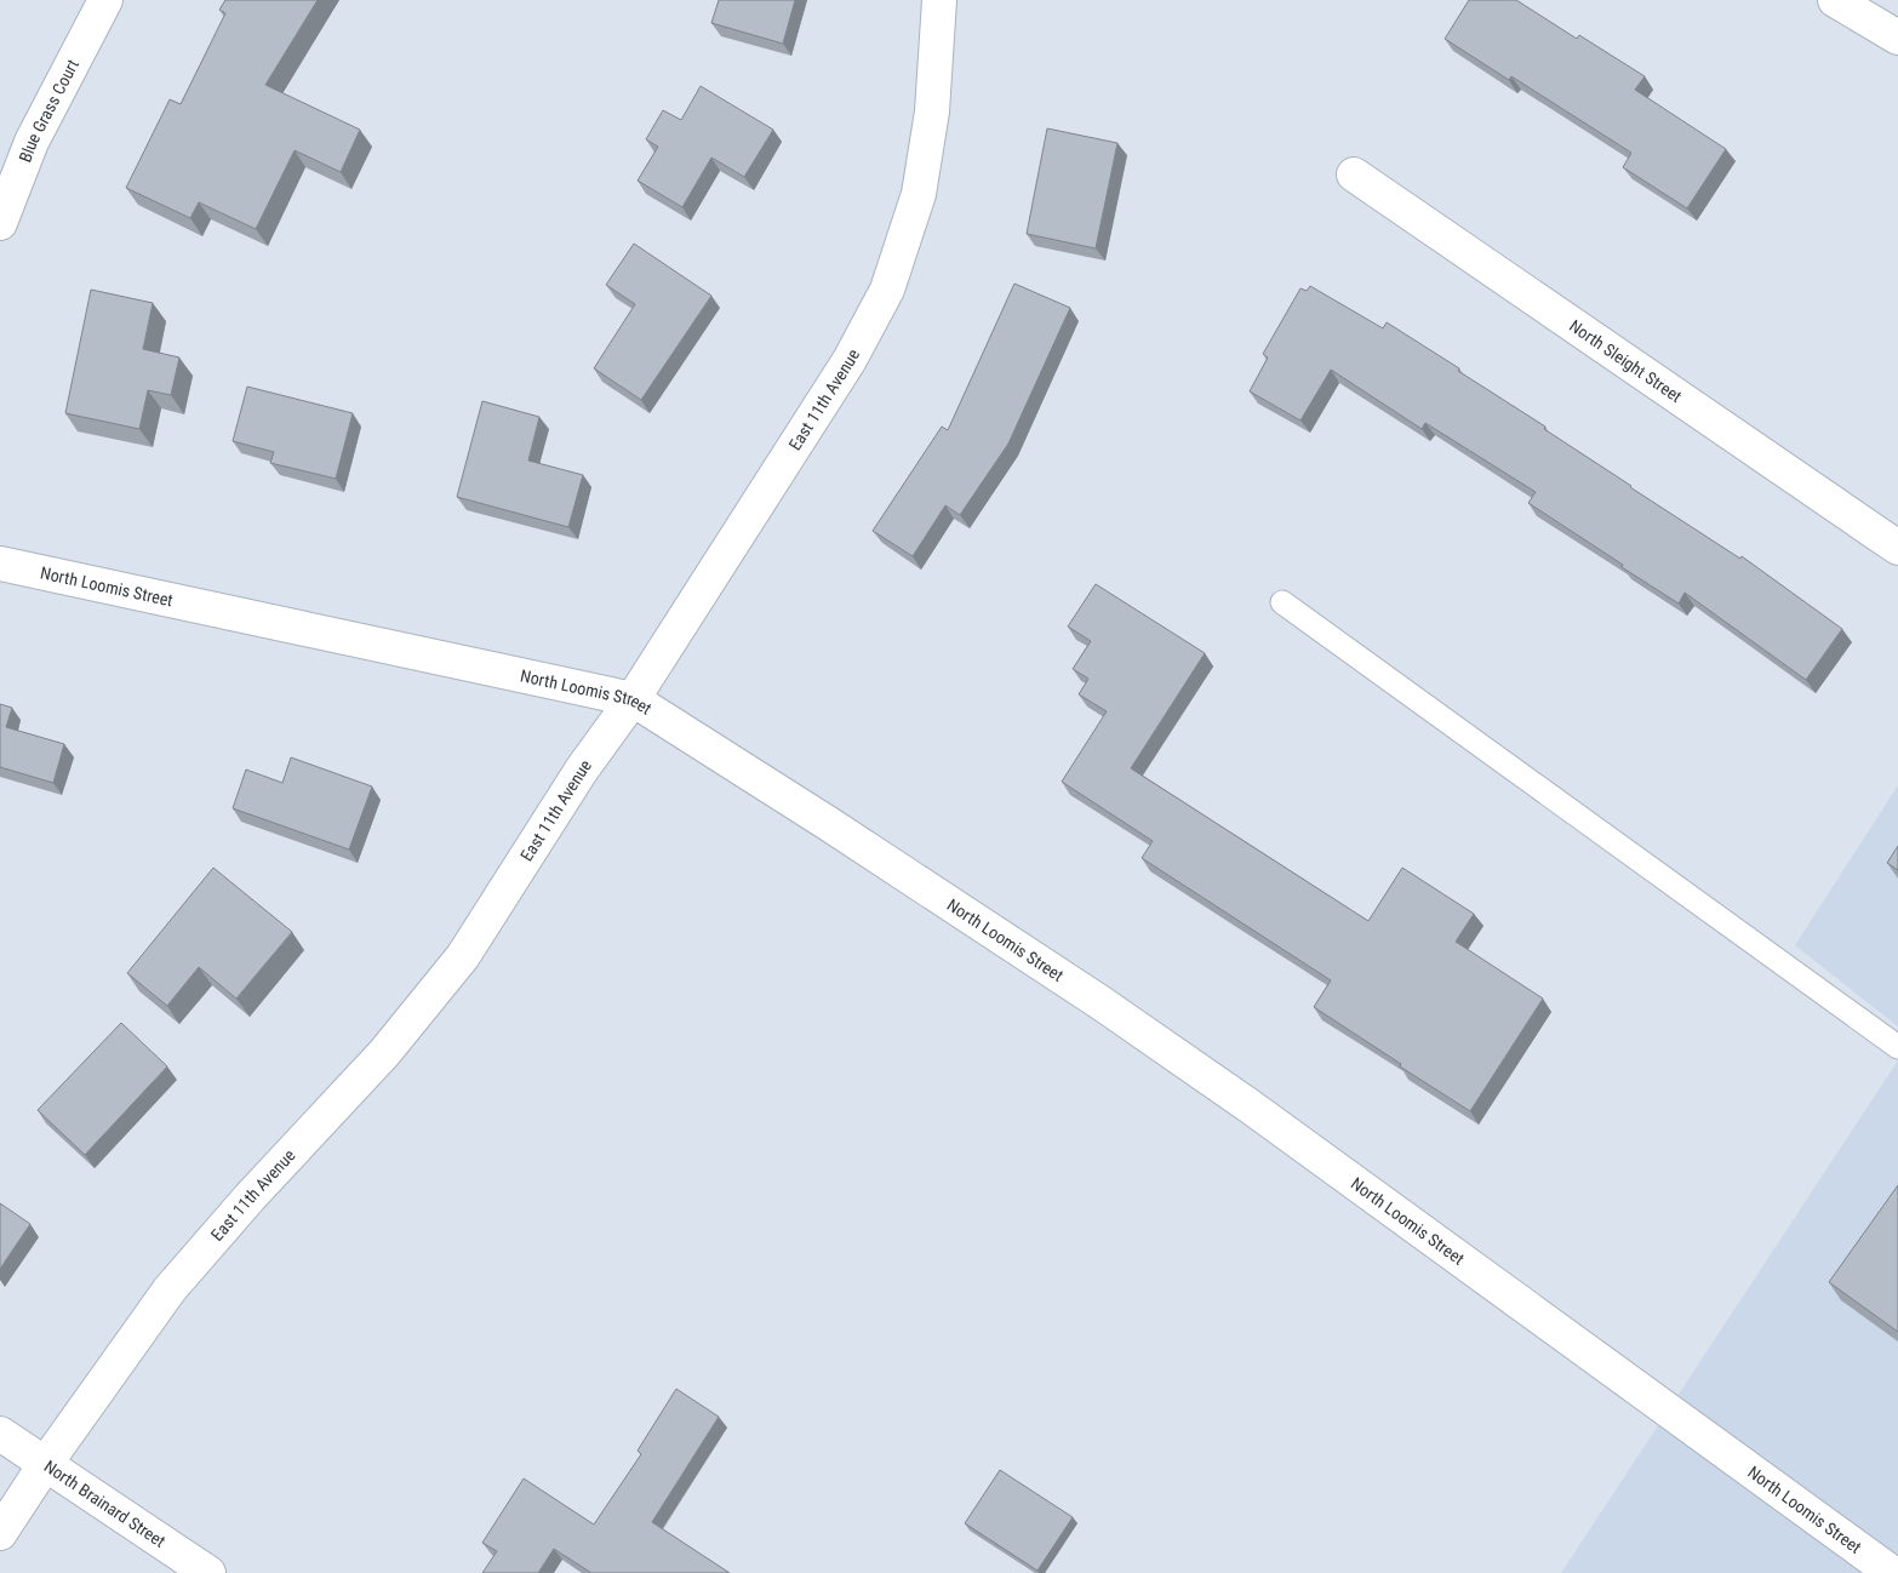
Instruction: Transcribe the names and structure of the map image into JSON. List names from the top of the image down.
{
  "streets": {
    "street": [
      "Blue Grass Court",
      "North Sleight Street",
      "East 11th Avenue",
      "North Loomis Street",
      "North Brainard Street"
    ]
  },
  "crossings": [
    ["East 11th Avenue", "North Loomis Street"],
    ["East 11th Avenue", "North Brainard Street"]
  ]
}
